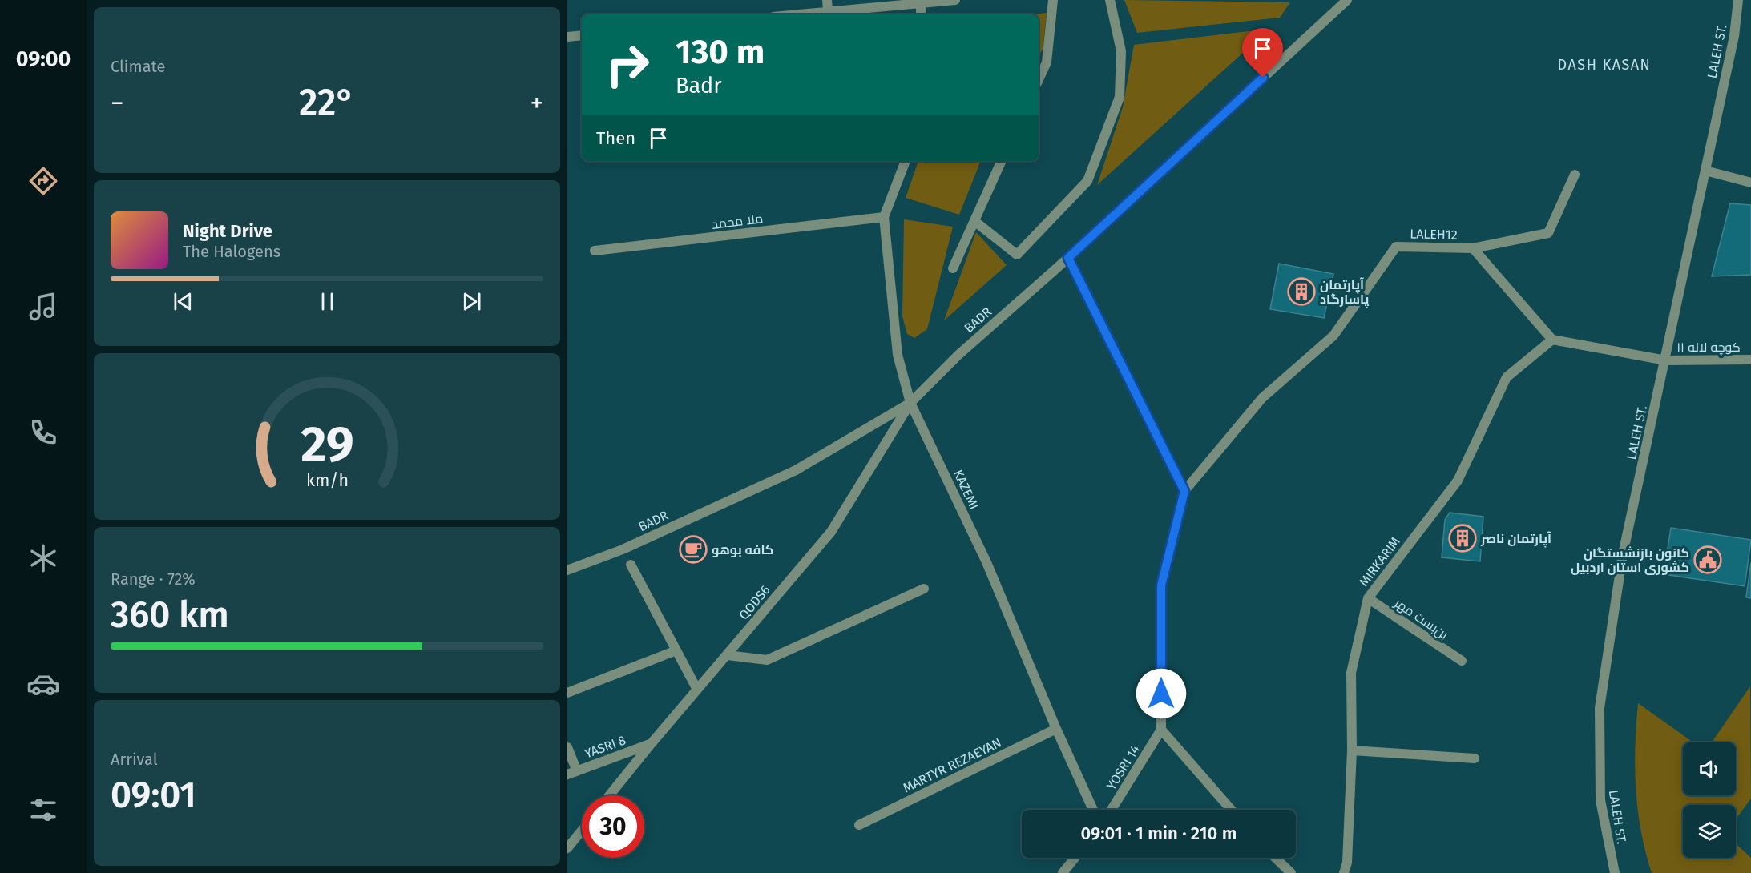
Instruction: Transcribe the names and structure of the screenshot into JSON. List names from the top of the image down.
{
  "streets": {
    "street": [
      "LALEH ST.",
      "ملا محمد",
      "LALEH12",
      "BADR",
      "کوچه لاله ۱۱",
      "KAZEMI",
      "MIRKARIM",
      "QODS6",
      "بن‌بست مهر",
      "YASRI 8",
      "MARTYR REZAEYAN",
      "YOSRI 14"
    ]
  },
  "crossings": [
    ["LALEH ST.", "کوچه لاله ۱۱"],
    ["ملا محمد", "KAZEMI"],
    ["LALEH12", "MIRKARIM"],
    ["BADR", "KAZEMI"],
    ["BADR", "QODS6"],
    ["KAZEMI", "QODS6"],
    ["KAZEMI", "MARTYR REZAEYAN"],
    ["MIRKARIM", "بن‌بست مهر"],
    ["QODS6", "YASRI 8"]
  ],
  "districts": ["DASH KASAN"],
  "places": {
    "building": ["آپارتمان پاسارگاد", "آپارتمان ناصر"],
    "cafe": ["کافه بوهو"],
    "public building": ["کانون بازنشستگان کشوری استان اردبیل"]
  },
  "page": {
    "tabs": "09:00",
    "tile": [
      "Climate",
      ["Range · 72%", "360 km"],
      ["Arrival", "09:01"]
    ],
    "turn": ["130 m", "Badr"],
    "heat": ["−", "22°", "+"],
    "then": "Then",
    "song": ["Night Drive", "The Halogens"],
    "limit": "30",
    "trip": "09:01 · 1 min · 210 m",
    "gauge": ["29", "km/h"]
  }
}
